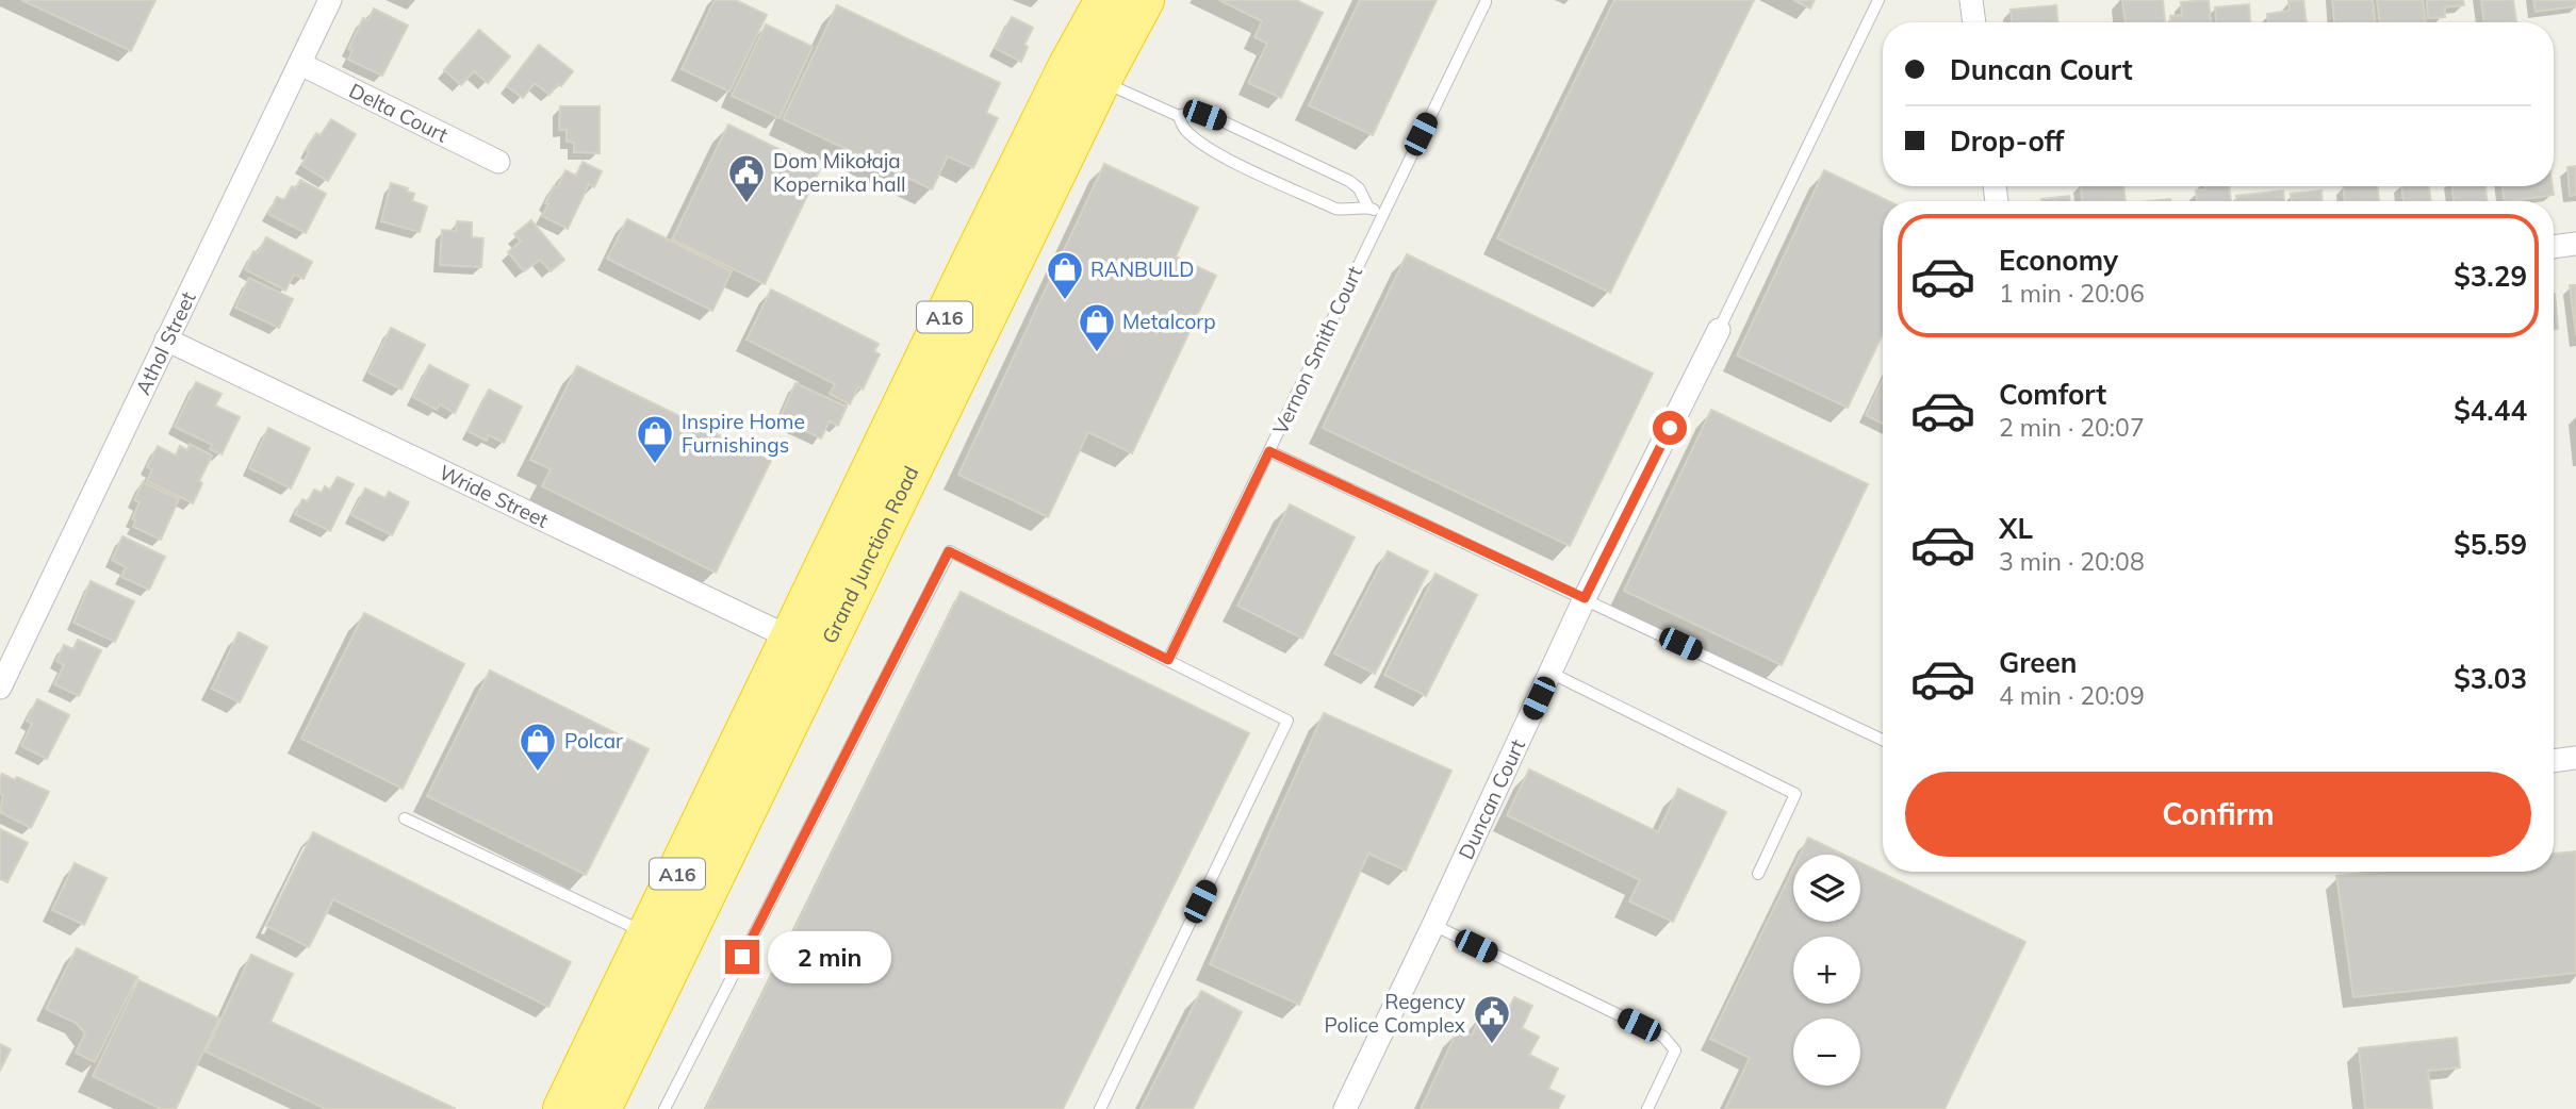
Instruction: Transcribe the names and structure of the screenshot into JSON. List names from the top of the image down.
{
  "streets": {
    "highway": ["A16", "Grand Junction Road"],
    "street": [
      "Delta Court",
      "Athol Street",
      "Wride Street",
      "Duncan Court"
    ],
    "lane": ["Vernon Smith Court"]
  },
  "crossings": [
    ["Delta Court", "Athol Street"],
    ["Athol Street", "Wride Street"],
    ["Wride Street", "Grand Junction Road"]
  ],
  "places": {
    "public building": ["Dom Mikołaja Kopernika hall", "Regency Police Complex"],
    "shop": [
      "RANBUILD",
      "Metalcorp",
      "Inspire Home Furnishings",
      "Polcar"
    ]
  },
  "page": {
    "banner": ["Duncan Court", "Drop-off"],
    "list": [
      {
        "name": "Economy",
        "note": "1 min · 20:06",
        "value": "$3.29"
      },
      {
        "name": "Comfort",
        "note": "2 min · 20:07",
        "value": "$4.44"
      },
      {
        "name": "XL",
        "note": "3 min · 20:08",
        "value": "$5.59"
      },
      {
        "name": "Green",
        "note": "4 min · 20:09",
        "value": "$3.03"
      }
    ],
    "buttons": "Confirm",
    "map_buttons": ["+", "−"],
    "bubble": "2 min"
  }
}
